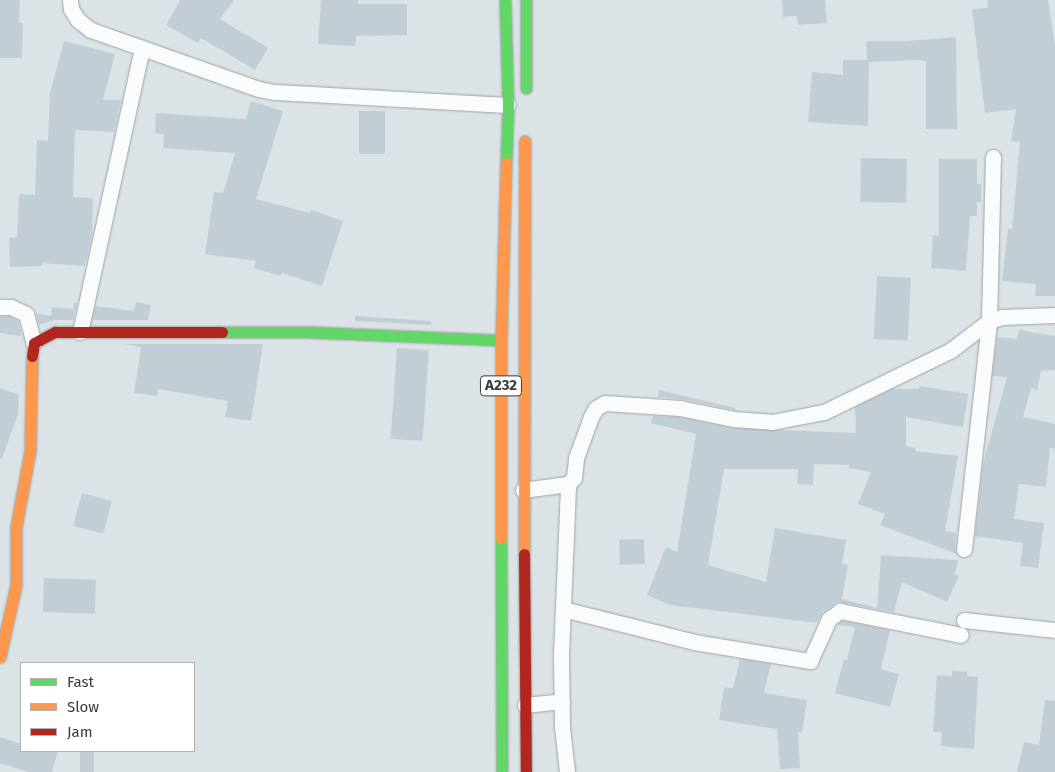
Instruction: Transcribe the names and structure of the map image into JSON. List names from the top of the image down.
{
  "streets": {
    "main road": ["A232"]
  },
  "legend": ["Fast", "Slow", "Jam"]
}
